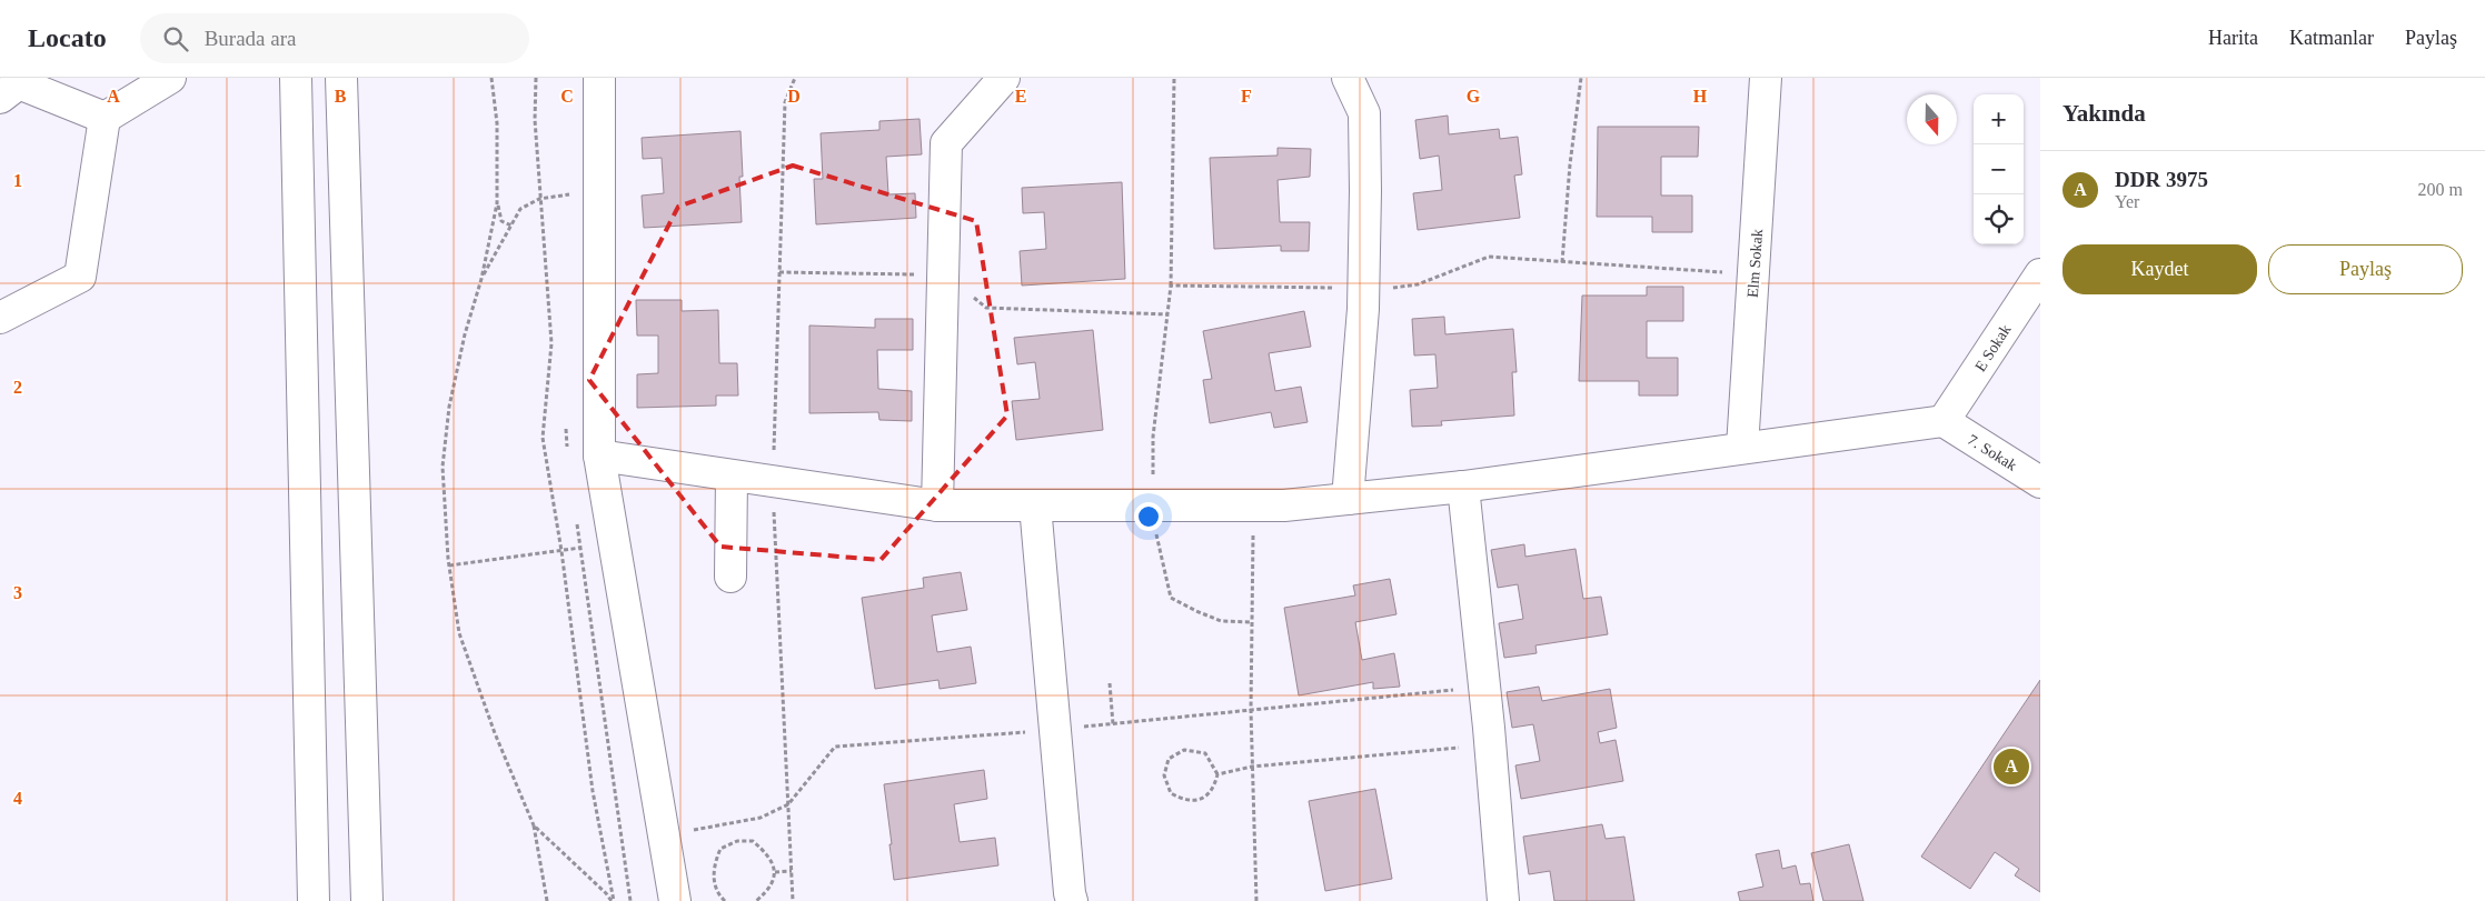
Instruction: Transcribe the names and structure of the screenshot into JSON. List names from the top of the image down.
{
  "streets": {
    "street": ["Elm Sokak", "E Sokak", "7. Sokak"]
  },
  "crossings": [
    ["E Sokak", "7. Sokak"]
  ],
  "north": "bottom",
  "page": {
    "header": "Locato",
    "search": "Burada ara",
    "nav": ["Harita", "Katmanlar", "Paylaş"],
    "heading": "Yakında",
    "map_buttons": ["+", "−"],
    "list": [
      {
        "mark": "A",
        "name": "DDR 3975",
        "note": "Yer",
        "value": "200 m"
      }
    ],
    "buttons": ["Kaydet", "Paylaş"],
    "pins": "A"
  },
  "grid": {
    "columns": [
      "A",
      "B",
      "C",
      "D",
      "E",
      "F",
      "G",
      "H"
    ],
    "rows": [
      "1",
      "2",
      "3",
      "4"
    ]
  }
}
